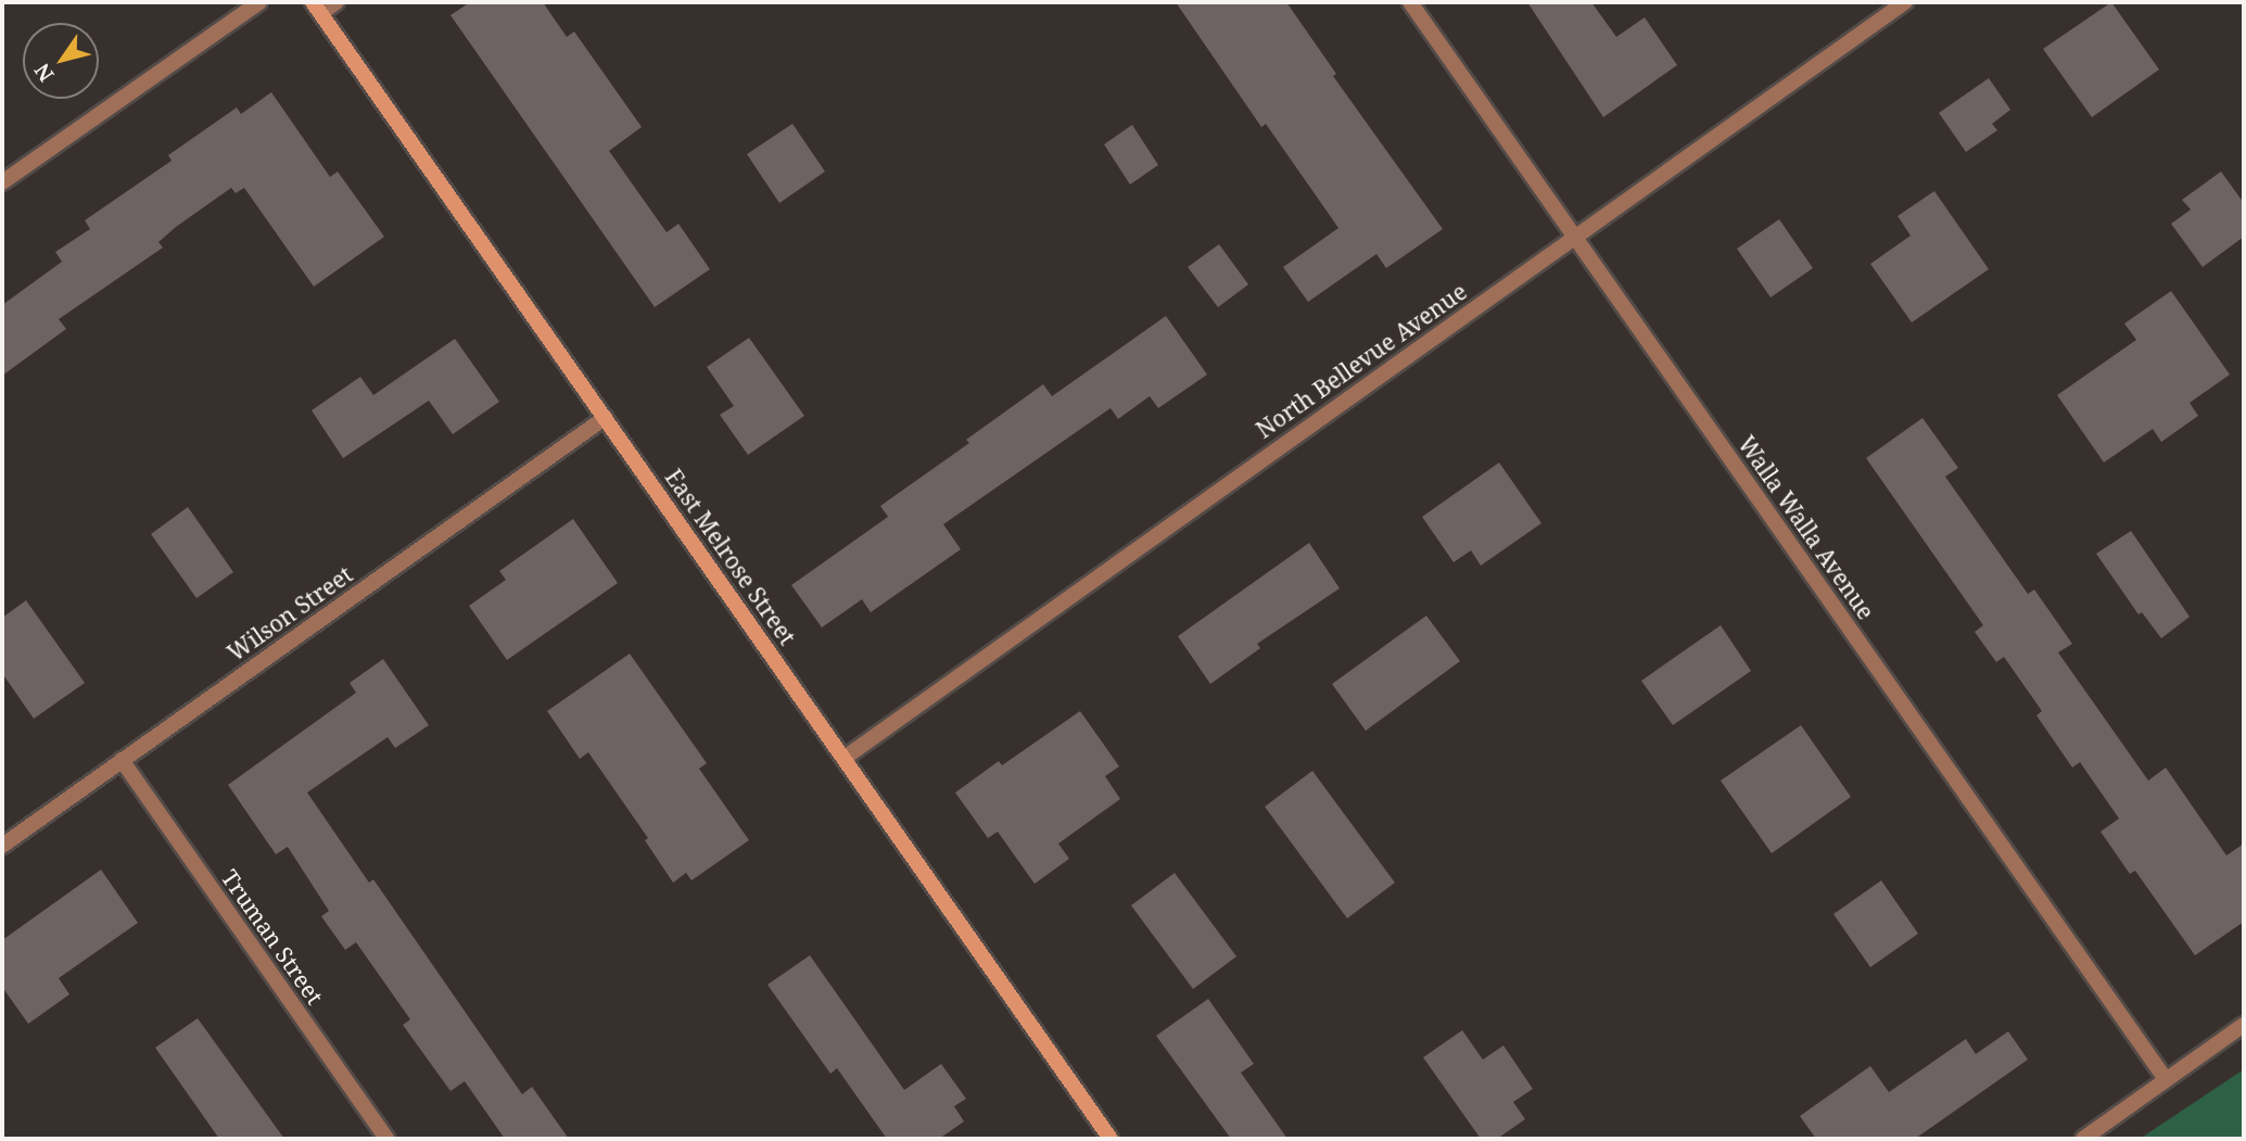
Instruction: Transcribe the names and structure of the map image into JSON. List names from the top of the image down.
{
  "streets": {
    "main road": ["East Melrose Street"],
    "street": [
      "North Bellevue Avenue",
      "Walla Walla Avenue",
      "Wilson Street",
      "Truman Street"
    ]
  },
  "crossings": [
    ["North Bellevue Avenue", "Walla Walla Avenue"],
    ["North Bellevue Avenue", "East Melrose Street"],
    ["East Melrose Street", "Wilson Street"],
    ["Wilson Street", "Truman Street"]
  ],
  "north": "bottom left"
}
